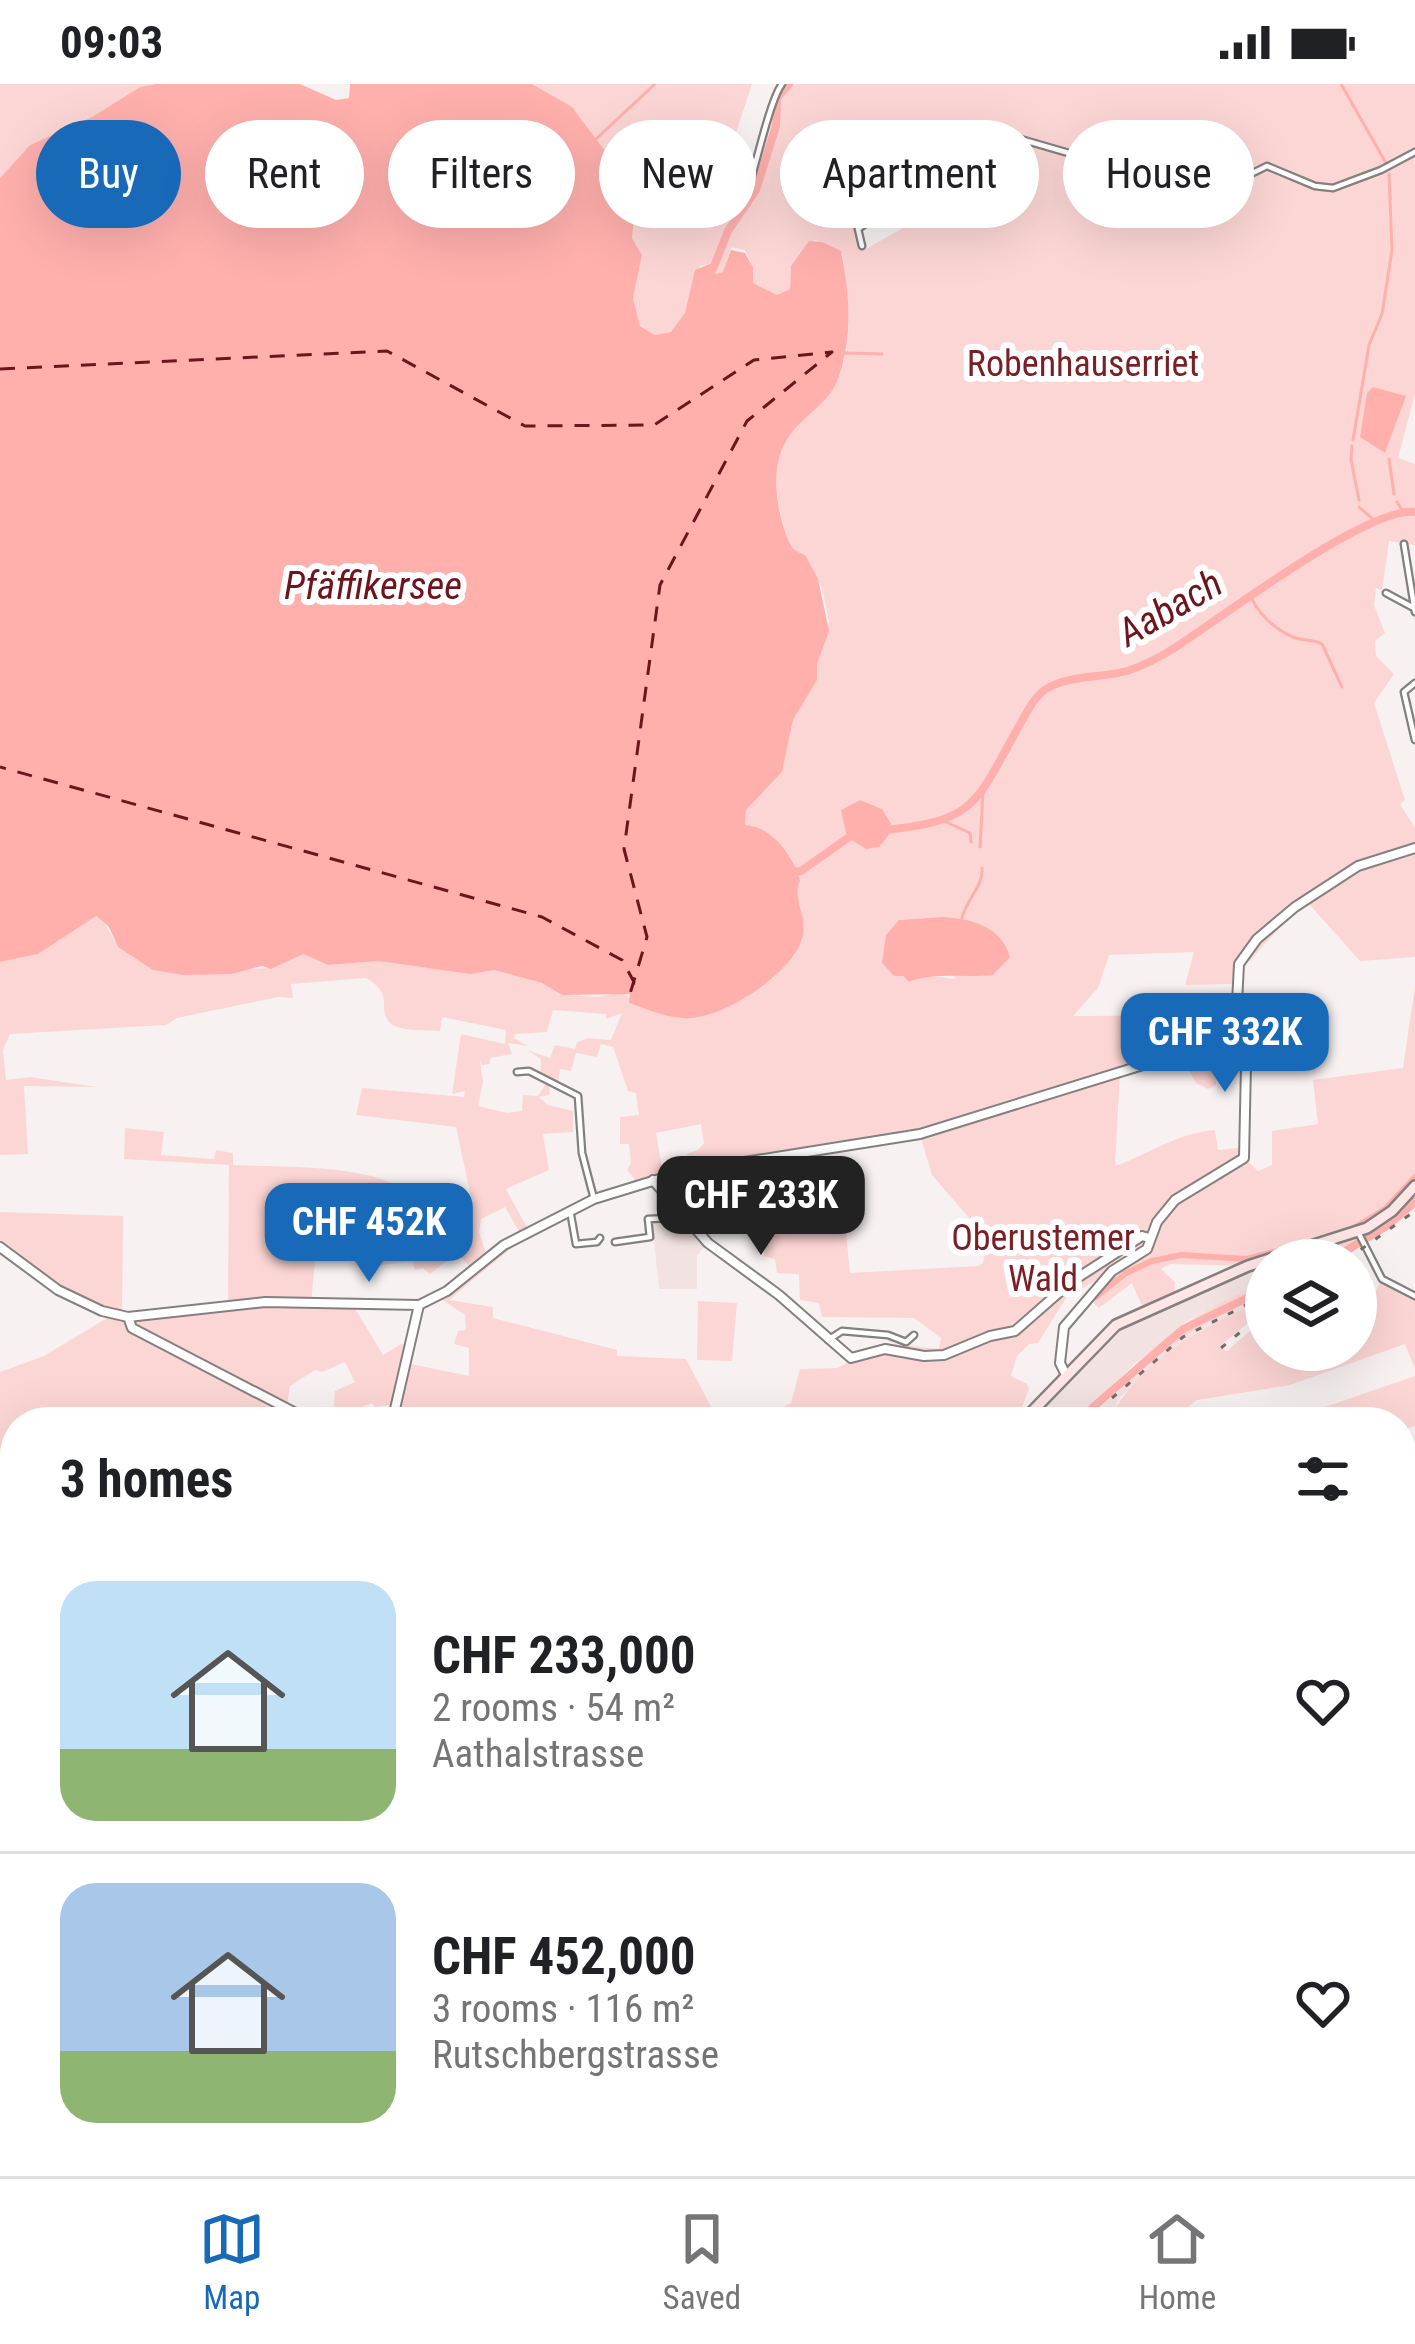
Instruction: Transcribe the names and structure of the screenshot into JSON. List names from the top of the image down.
{
  "water": ["Pfäffikersee", "Aabach"],
  "parks": ["Robenhauserriet", "Oberustemer Wald"],
  "page": {
    "status": "09:03",
    "chip": [
      "Buy",
      "Rent",
      "Filters",
      "New",
      "Apartment",
      "House"
    ],
    "price": ["CHF 332K", "CHF 233K", "CHF 452K"],
    "heading": "3 homes",
    "list": [
      {
        "name": "CHF 233,000",
        "note": "2 rooms · 54 m² · Aathalstrasse"
      },
      {
        "name": "CHF 452,000",
        "note": "3 rooms · 116 m² · Rutschbergstrasse"
      }
    ],
    "tabs": ["Map", "Saved", "Home"]
  }
}
